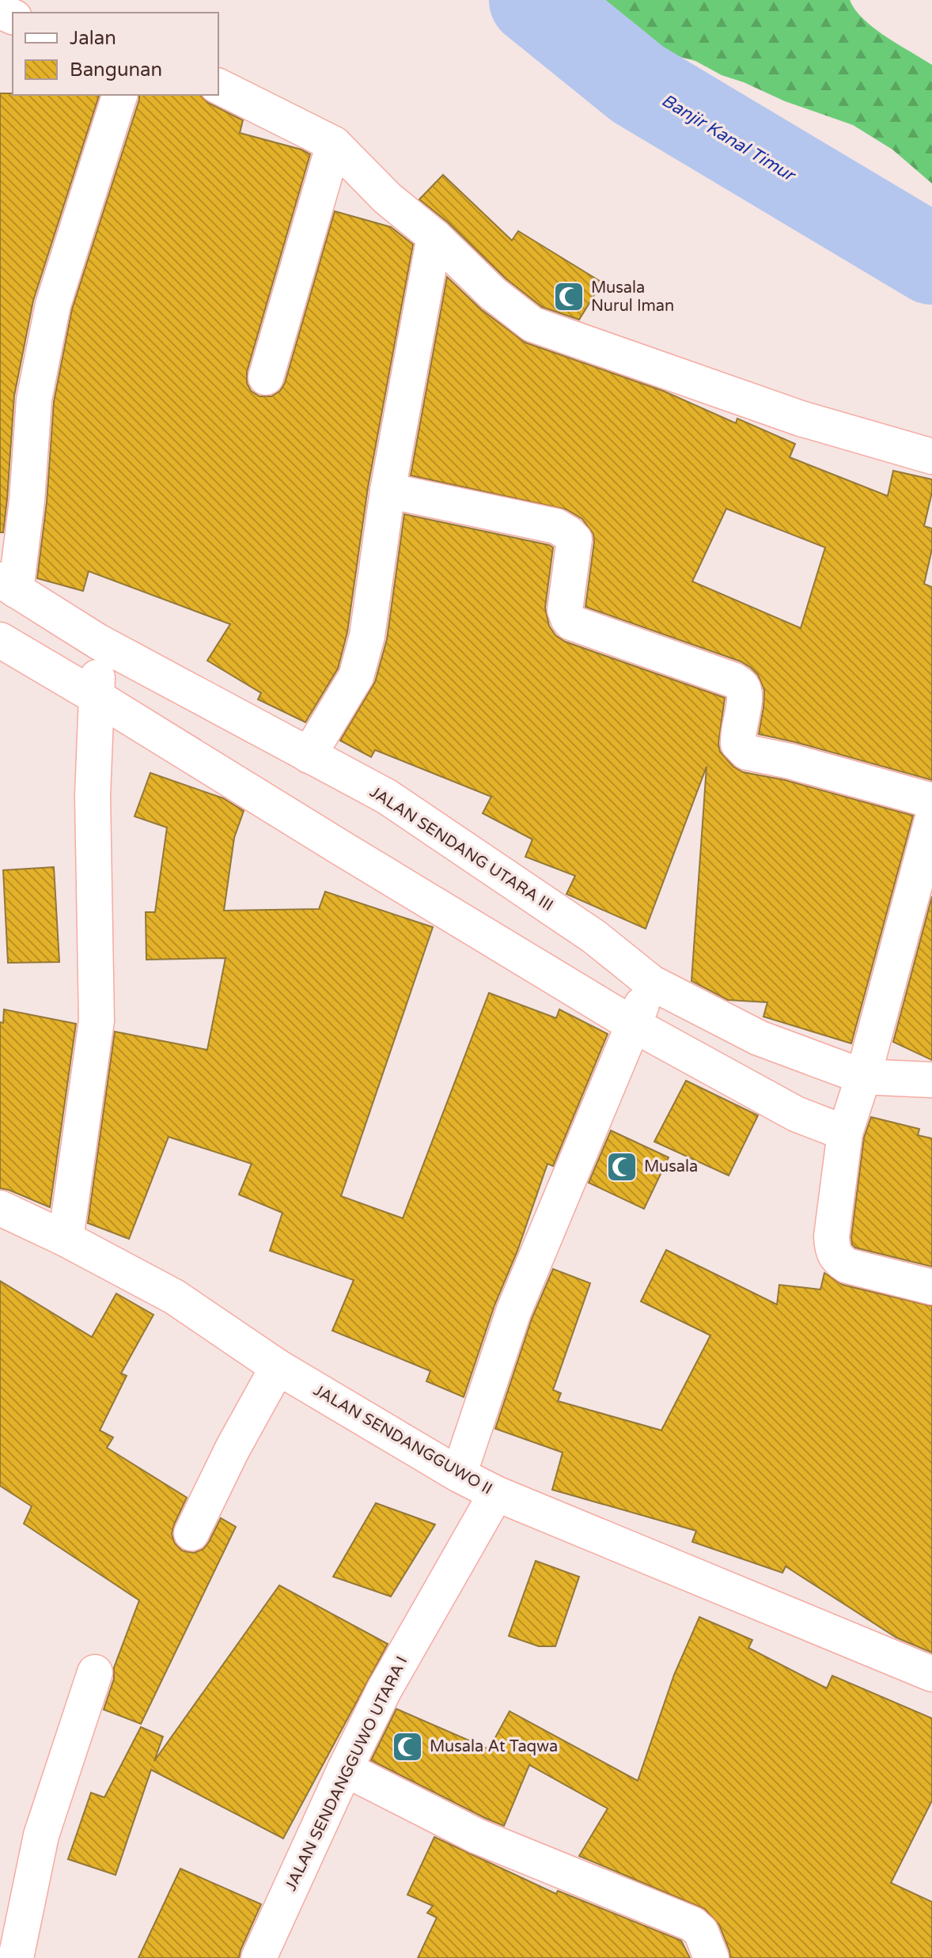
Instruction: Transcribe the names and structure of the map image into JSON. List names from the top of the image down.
{
  "streets": {
    "street": ["JALAN SENDANG UTARA III", "JALAN SENDANGGUWO II", "JALAN SENDANGGUWO UTARA I"]
  },
  "crossings": [
    ["JALAN SENDANGGUWO II", "JALAN SENDANGGUWO UTARA I"]
  ],
  "water": ["Banjir Kanal Timur"],
  "places": {
    "mosque": ["Musala Nurul Iman", "Musala", "Musala At Taqwa"]
  },
  "legend": ["Jalan", "Bangunan"]
}
